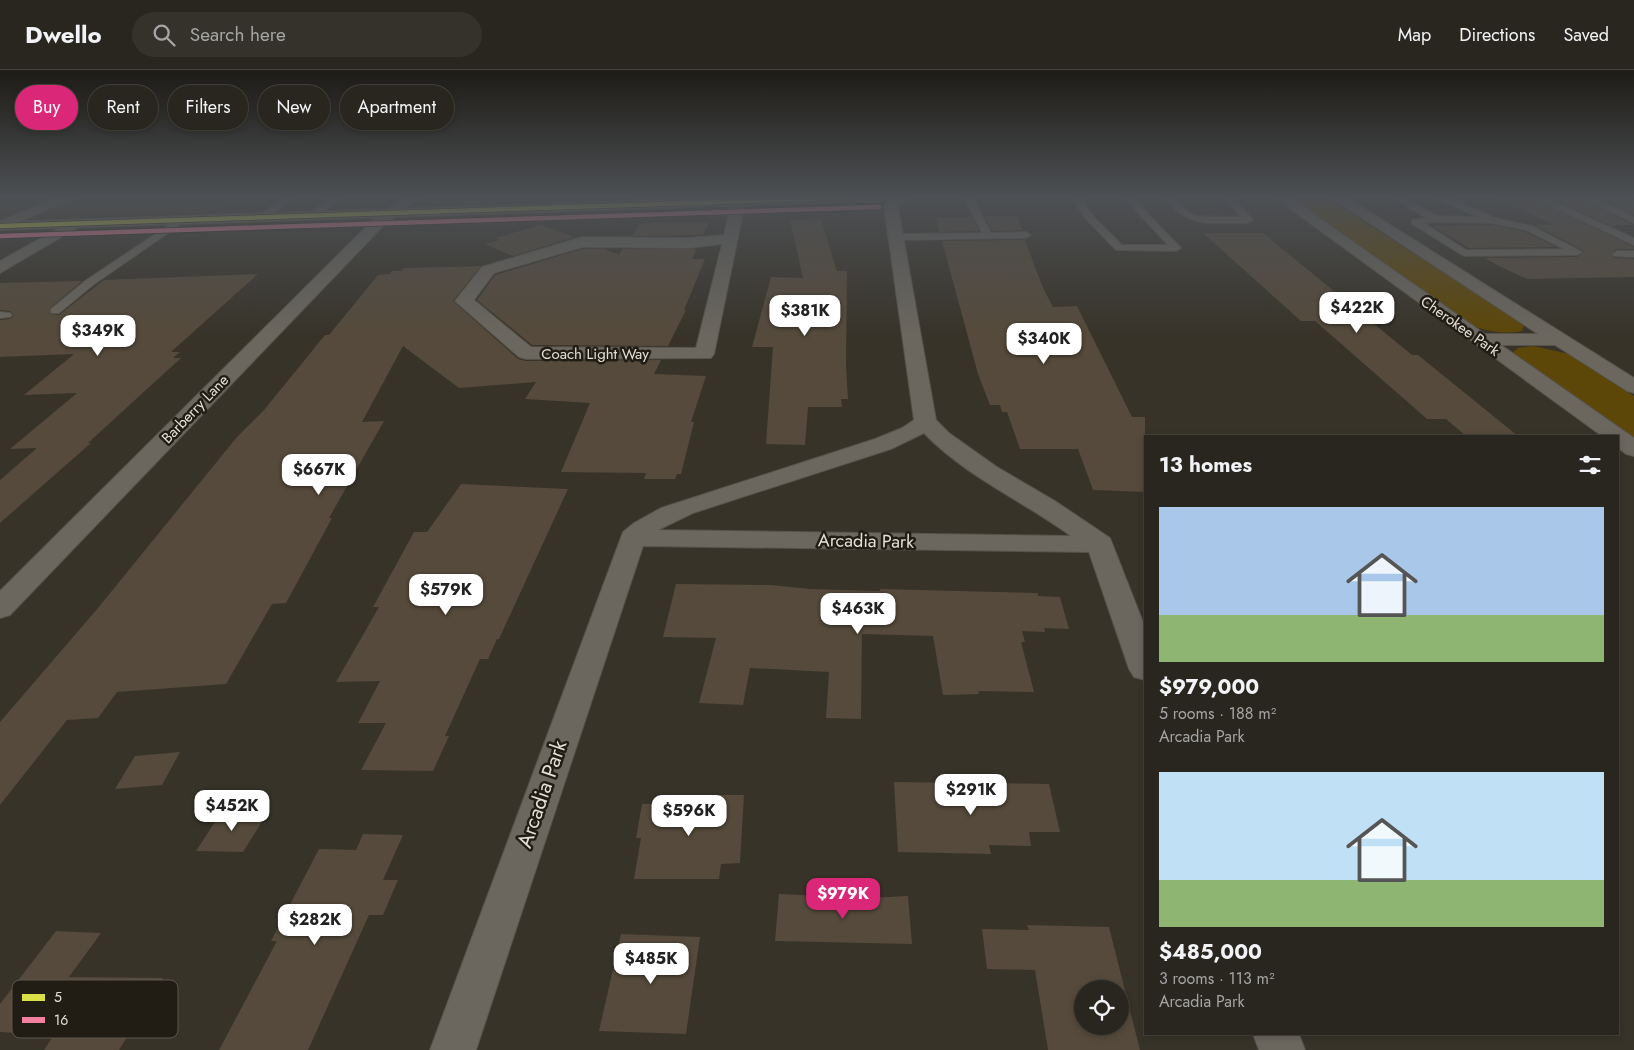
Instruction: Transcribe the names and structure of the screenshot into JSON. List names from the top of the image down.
{
  "streets": {
    "street": [
      "Cherokee Park",
      "Coach Light Way",
      "Barberry Lane",
      "Arcadia Park"
    ]
  },
  "legend": ["5", "16"],
  "page": {
    "header": "Dwello",
    "search": "Search here",
    "nav": ["Map", "Directions", "Saved"],
    "chip": [
      "Buy",
      "Rent",
      "Filters",
      "New",
      "Apartment"
    ],
    "price": [
      "$422K",
      "$381K",
      "$349K",
      "$340K",
      "$667K",
      "$579K",
      "$463K",
      "$291K",
      "$452K",
      "$596K",
      "$979K",
      "$282K",
      "$485K"
    ],
    "heading": "13 homes",
    "list": [
      {
        "name": "$979,000",
        "note": "5 rooms · 188 m² · Arcadia Park"
      },
      {
        "name": "$485,000",
        "note": "3 rooms · 113 m² · Arcadia Park"
      }
    ]
  }
}
